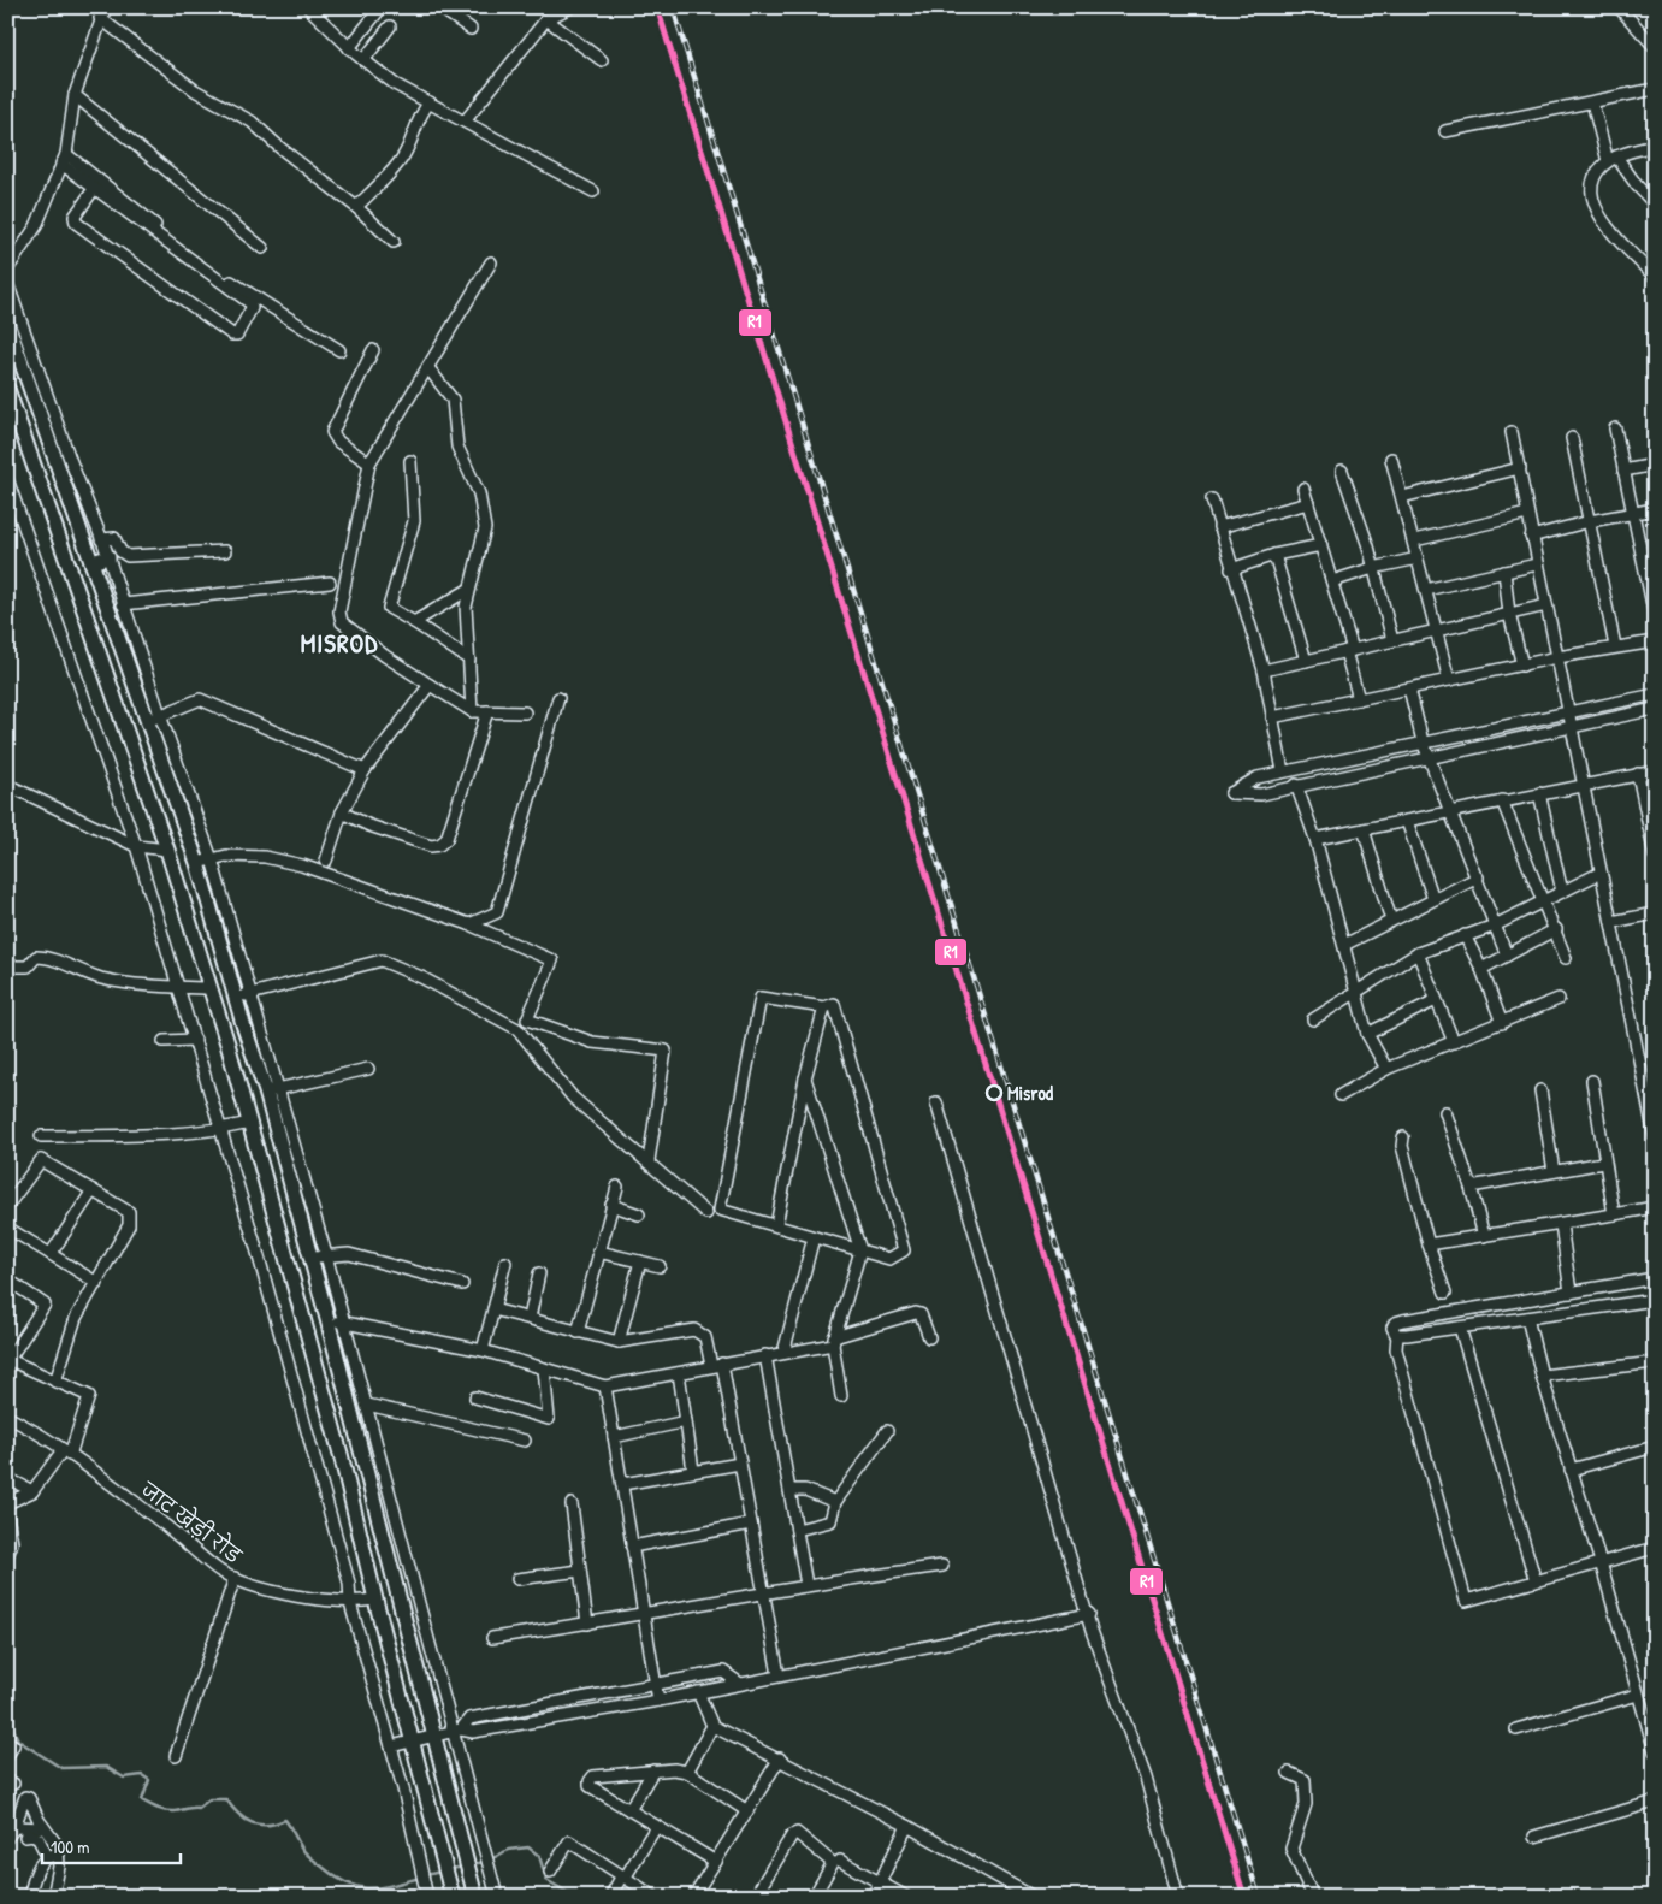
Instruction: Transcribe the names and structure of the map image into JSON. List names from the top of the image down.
{
  "streets": {
    "street": ["जाट खेड़ी रोड"]
  },
  "districts": ["MISROD"],
  "places": ["Misrod"],
  "lines": ["transit line R1"],
  "scale_bar": "100 m"
}
